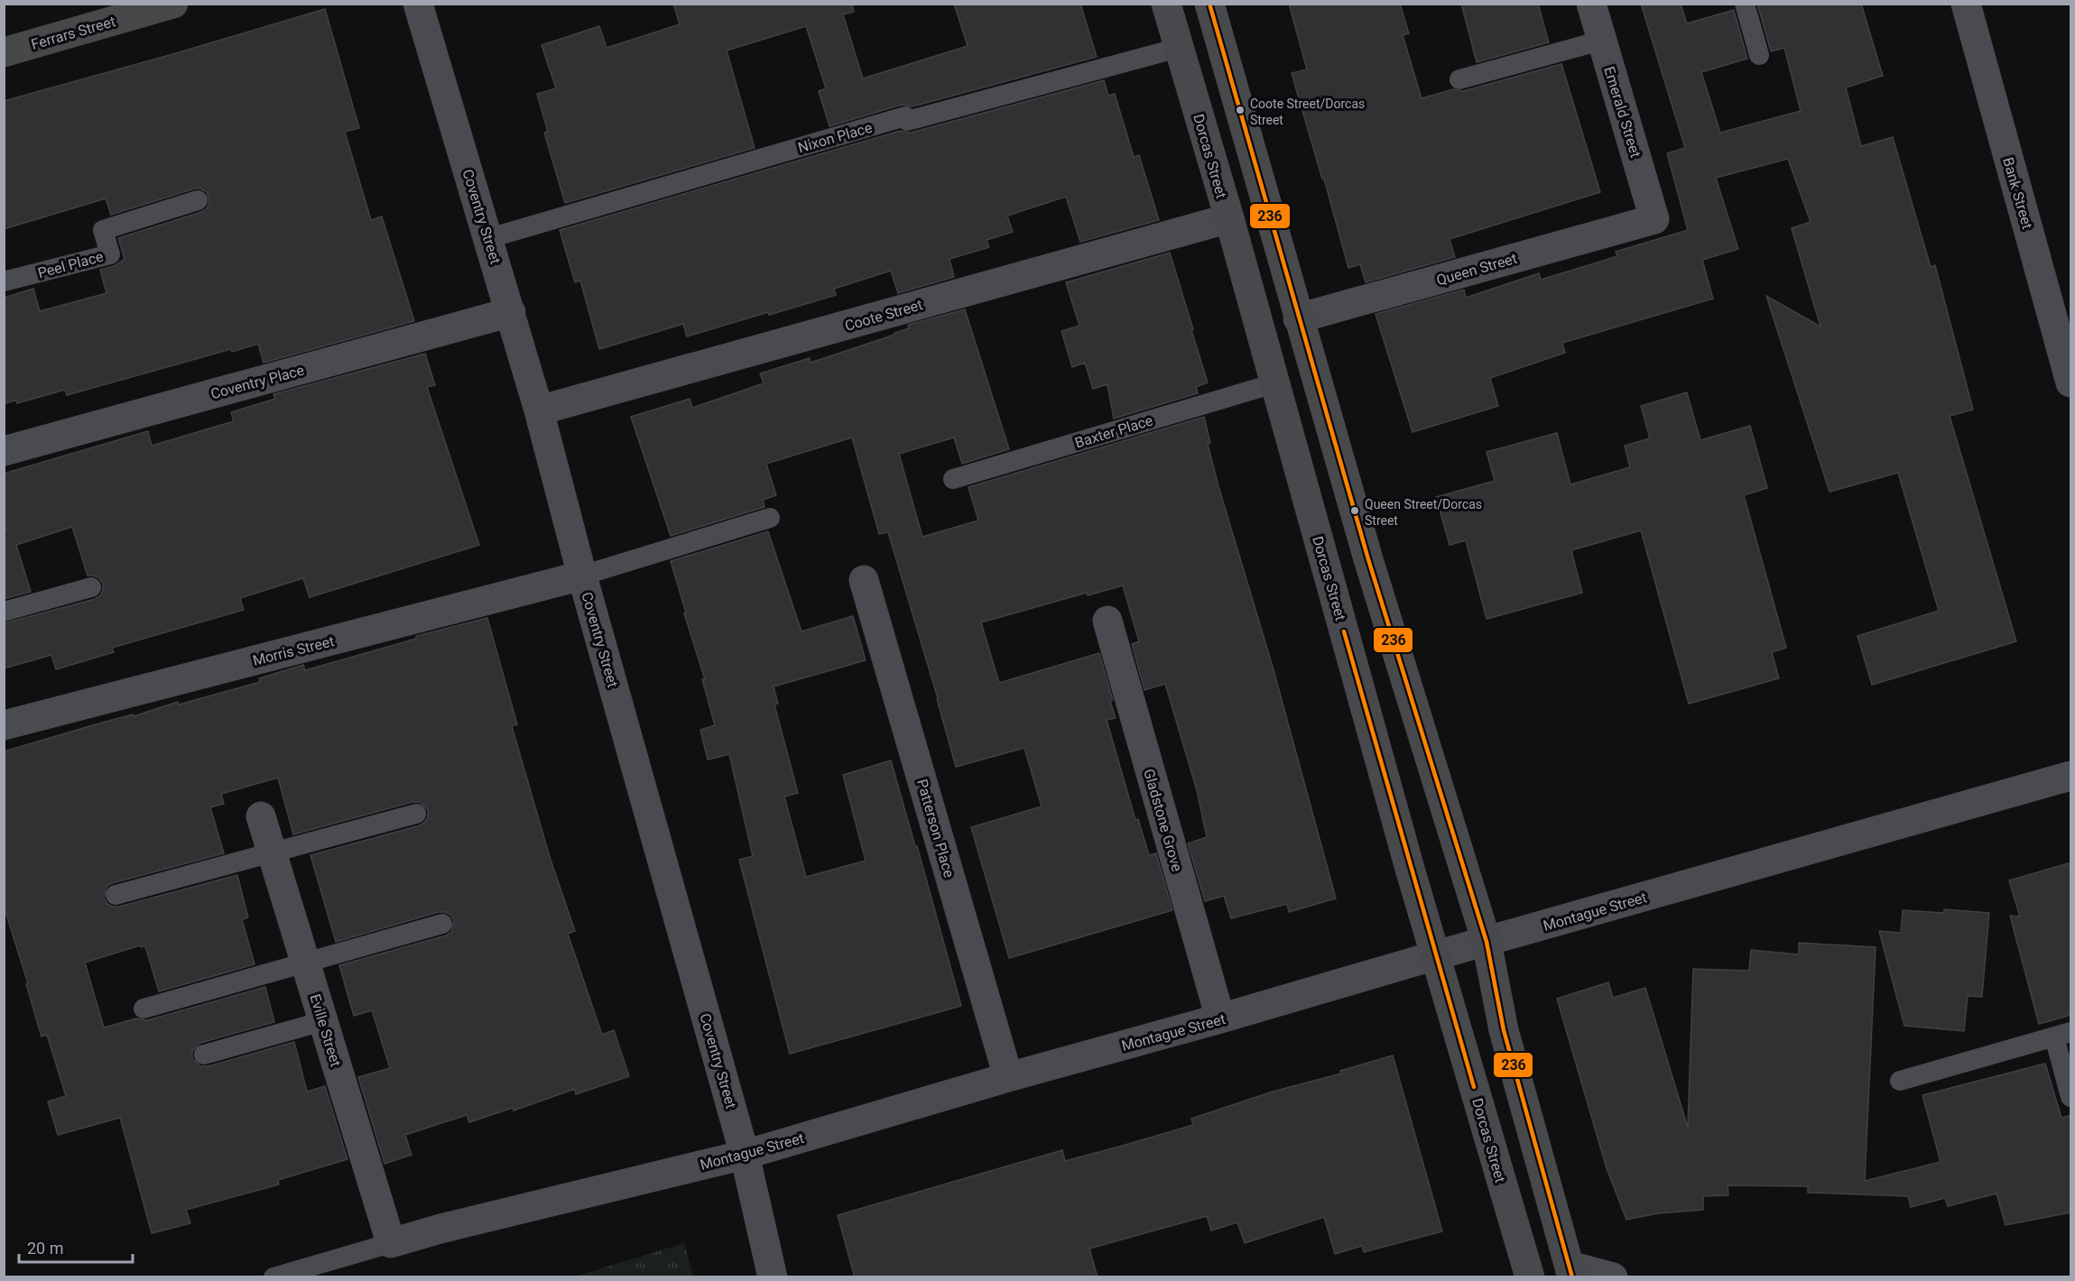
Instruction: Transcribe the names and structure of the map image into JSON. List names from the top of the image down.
{
  "streets": {
    "main road": ["Ferrars Street"],
    "street": [
      "Emerald Street",
      "Dorcas Street",
      "Bank Street",
      "Coventry Street",
      "Queen Street",
      "Coote Street",
      "Coventry Place",
      "Morris Street",
      "Gladstone Grove",
      "Patterson Place",
      "Montague Street",
      "Eville Street"
    ],
    "lane": ["Nixon Place", "Peel Place", "Baxter Place"]
  },
  "crossings": [
    ["Emerald Street", "Queen Street"],
    ["Nixon Place", "Dorcas Street"],
    ["Nixon Place", "Coventry Street"],
    ["Dorcas Street", "Coote Street"],
    ["Dorcas Street", "Baxter Place"],
    ["Dorcas Street", "Montague Street"],
    ["Coventry Street", "Coote Street"],
    ["Coventry Street", "Coventry Place"],
    ["Coventry Street", "Morris Street"],
    ["Coventry Street", "Montague Street"],
    ["Gladstone Grove", "Montague Street"],
    ["Patterson Place", "Montague Street"],
    ["Montague Street", "Eville Street"]
  ],
  "places": ["Coote Street/Dorcas Street", "Queen Street/Dorcas Street"],
  "lines": ["transit line 236"],
  "scale_bar": "20 m"
}
